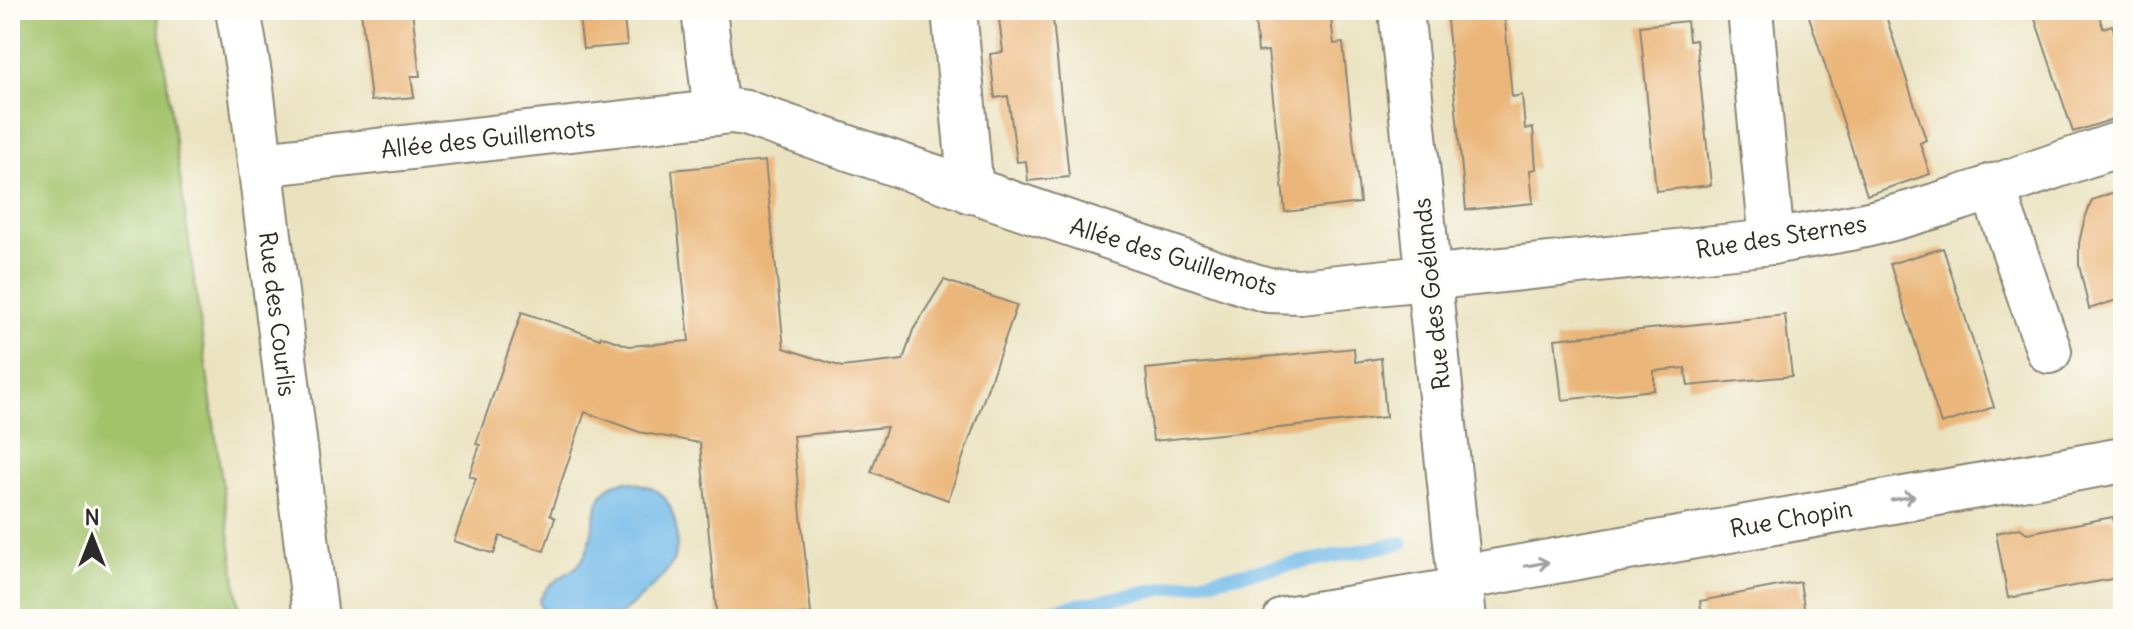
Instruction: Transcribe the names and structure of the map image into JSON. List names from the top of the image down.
{
  "streets": {
    "street": [
      "Allée des Guillemots",
      "Rue des Sternes",
      "Rue des Goélands",
      "Rue des Courlis",
      "Rue Chopin"
    ]
  },
  "crossings": [
    ["Allée des Guillemots", "Rue des Sternes"],
    ["Allée des Guillemots", "Rue des Goélands"],
    ["Allée des Guillemots", "Rue des Courlis"],
    ["Rue des Sternes", "Rue des Goélands"],
    ["Rue des Goélands", "Rue Chopin"]
  ],
  "one_way": ["Rue Chopin"],
  "north": "top"
}
